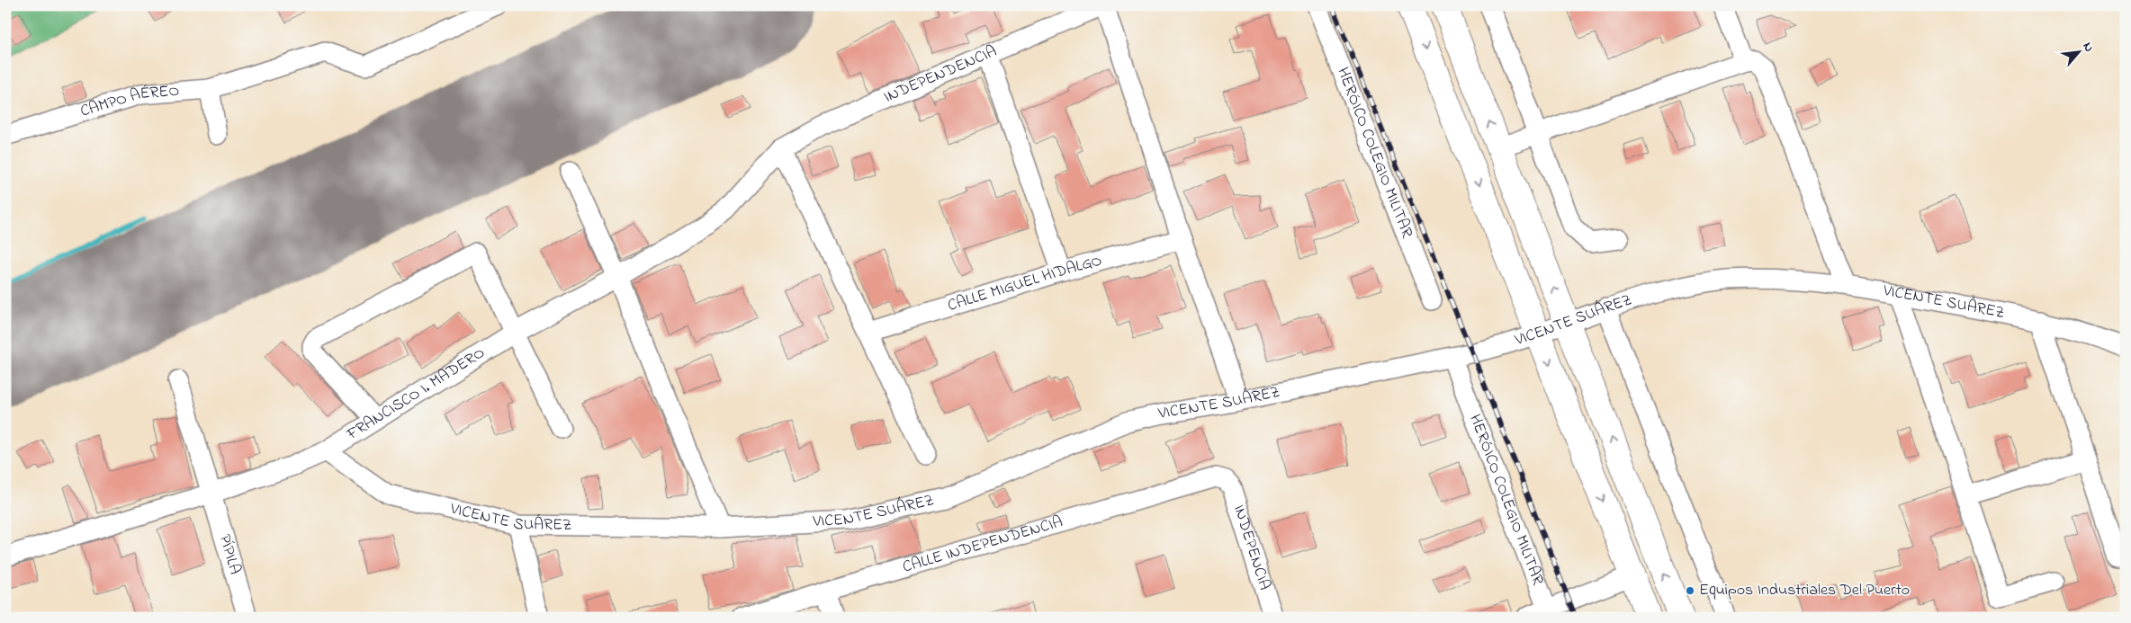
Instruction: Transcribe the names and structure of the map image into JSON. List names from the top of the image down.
{
  "streets": {
    "street": [
      "INDEPENDENCIA",
      "CAMPO AÉREO",
      "HERÓICO COLEGIO MILITAR",
      "CALLE MIGUEL HIDALGO",
      "VICENTE SUÁREZ",
      "FRANCISCO I. MADERO",
      "CALLE INDEPENDENCIA",
      "INDEPENCIA",
      "PÍPILA"
    ]
  },
  "crossings": [
    ["INDEPENDENCIA", "FRANCISCO I. MADERO"],
    ["HERÓICO COLEGIO MILITAR", "VICENTE SUÁREZ"],
    ["VICENTE SUÁREZ", "FRANCISCO I. MADERO"],
    ["FRANCISCO I. MADERO", "PÍPILA"],
    ["CALLE INDEPENDENCIA", "INDEPENCIA"]
  ],
  "places": ["Equipos Industriales Del Puerto"],
  "north": "top right"
}
